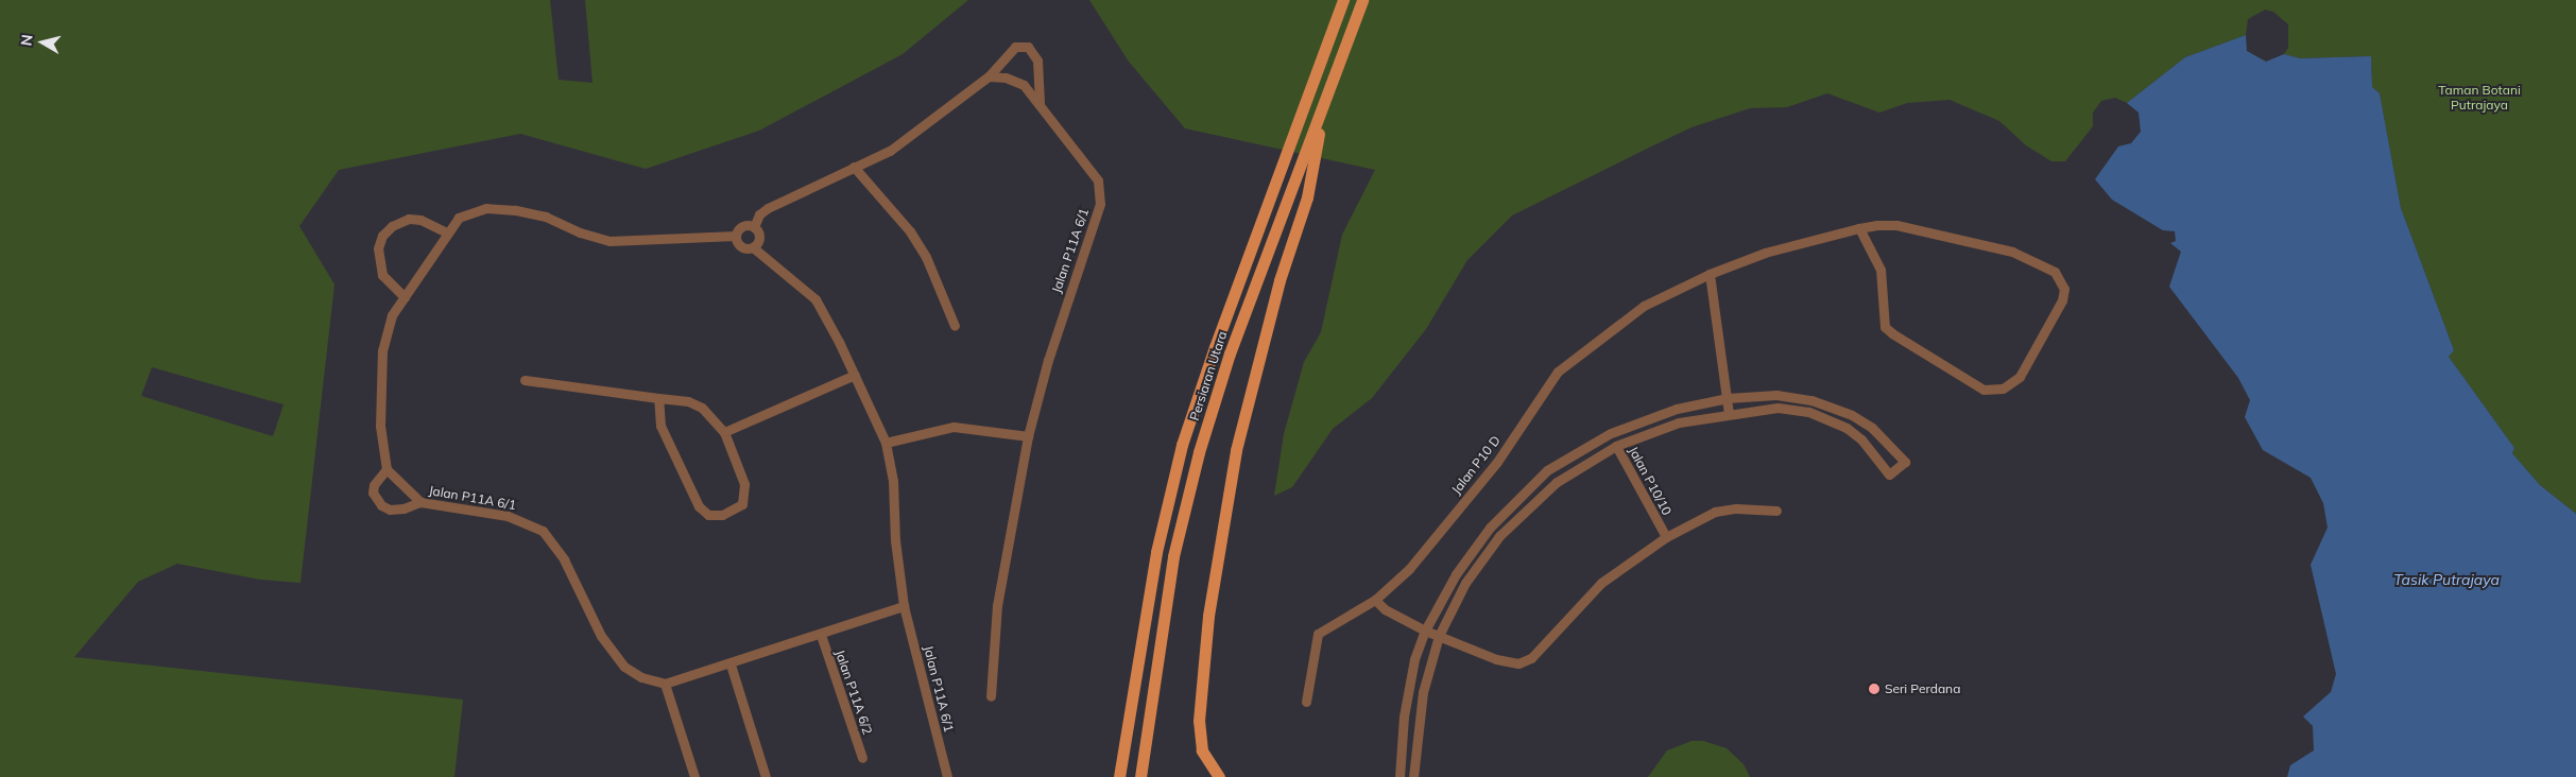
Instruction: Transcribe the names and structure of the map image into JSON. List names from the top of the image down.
{
  "streets": {
    "main road": ["Persiaran Utara"],
    "street": [
      "Jalan P11A 6/1",
      "Jalan P10 D",
      "Jalan P10/10",
      "Jalan P11A 6/2"
    ]
  },
  "water": ["Tasik Putrajaya"],
  "parks": ["Taman Botani Putrajaya"],
  "places": ["Seri Perdana"],
  "north": "left"
}
